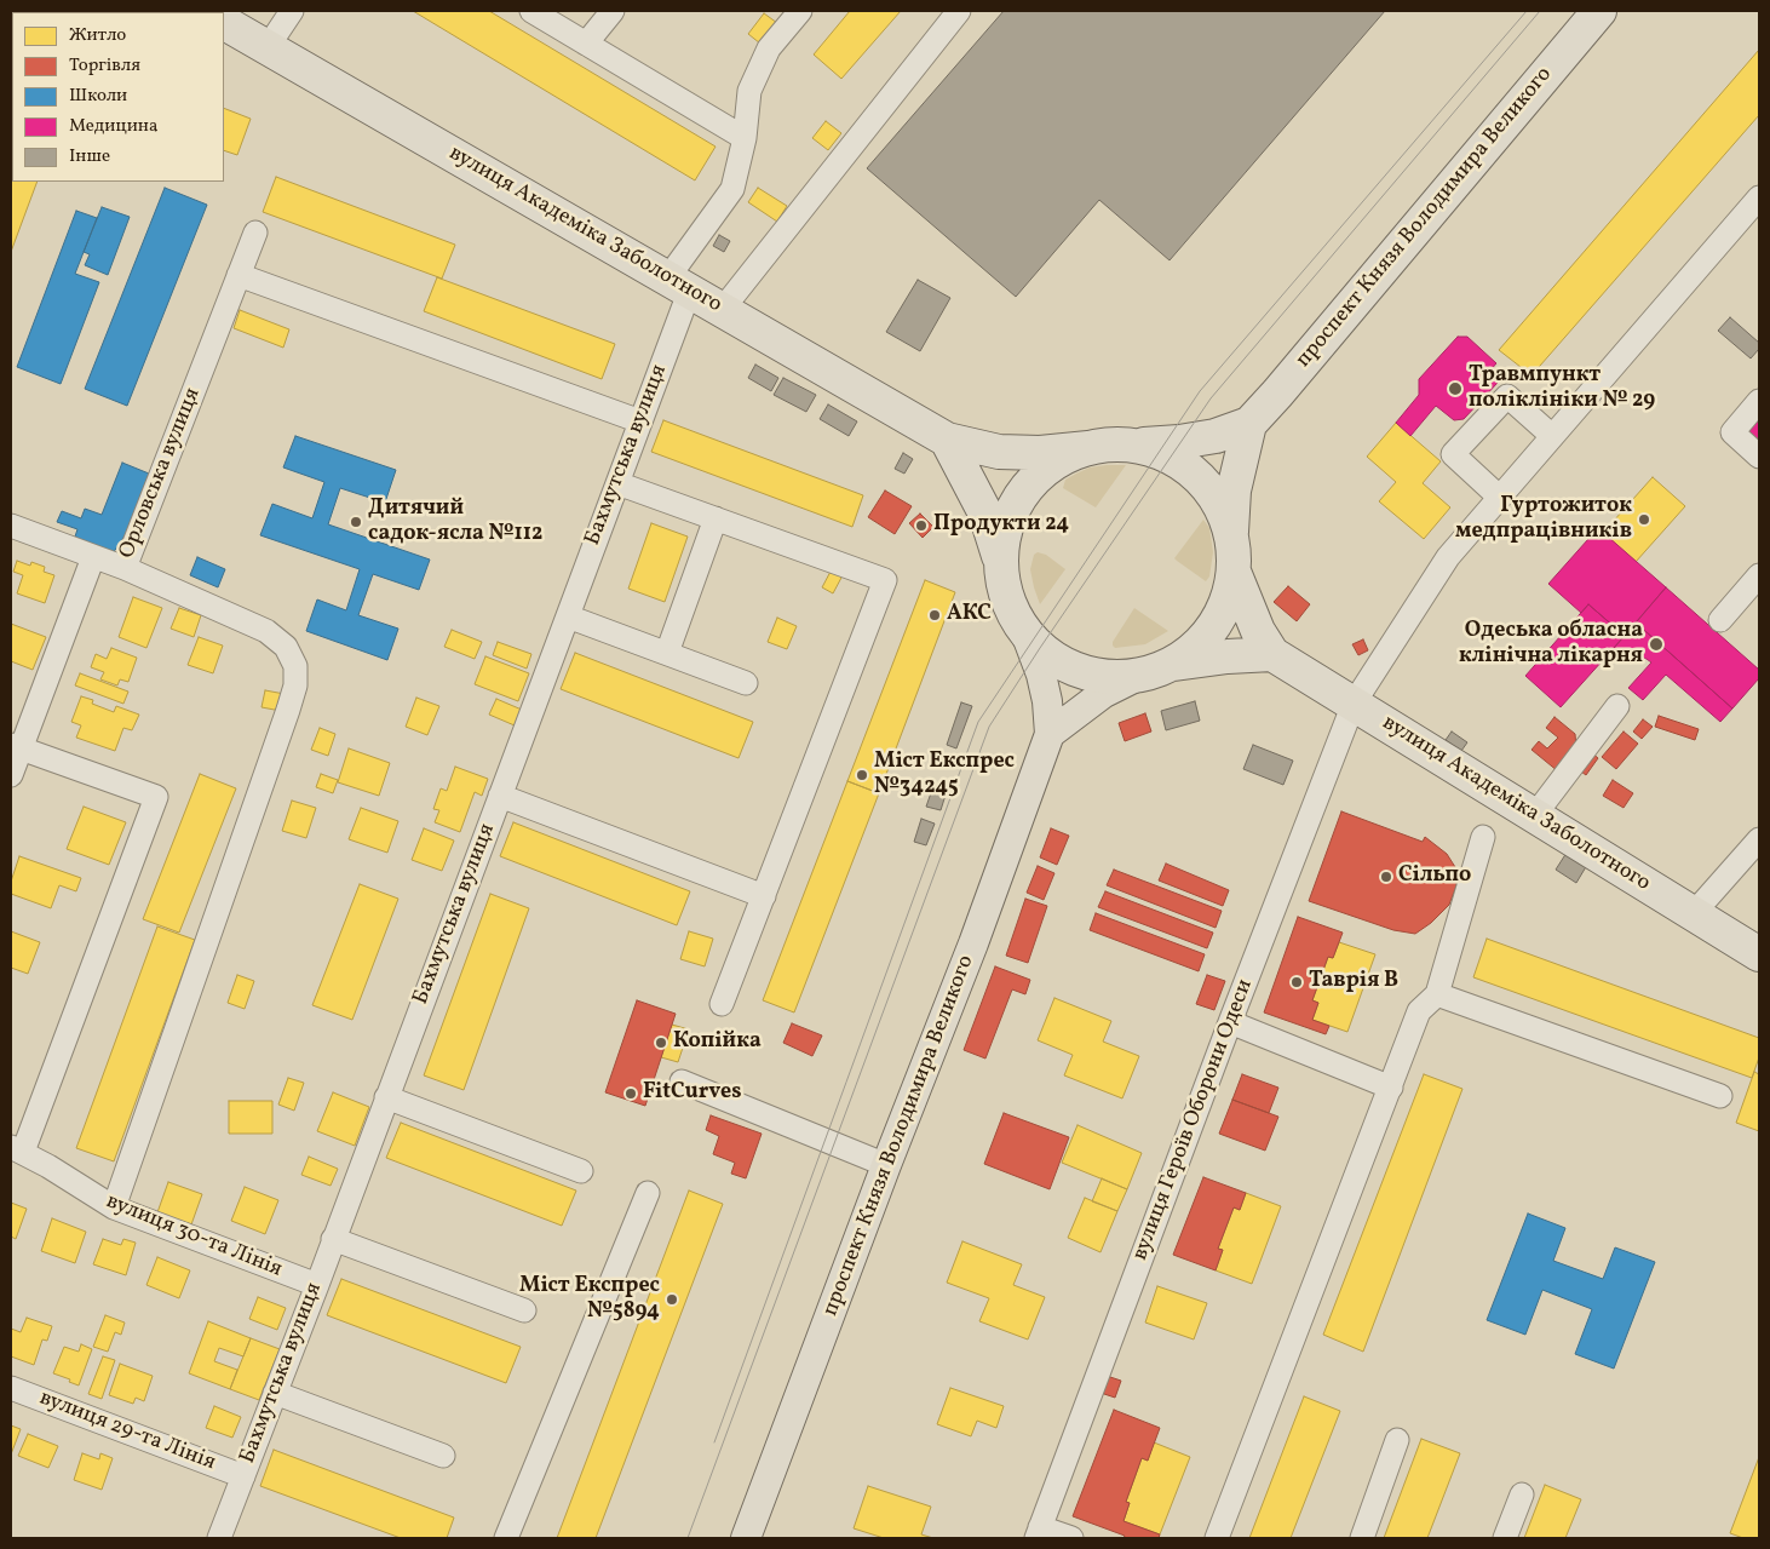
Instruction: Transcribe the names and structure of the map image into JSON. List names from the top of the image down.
{
  "streets": {
    "highway": ["проспект Князя Володимира Великого", "вулиця Академіка Заболотного"],
    "street": [
      "Бахмутська вулиця",
      "Орловська вулиця",
      "вулиця Героїв Оборони Одеси",
      "вулиця 30-та Лінія",
      "вулиця 29-та Лінія"
    ]
  },
  "crossings": [
    ["проспект Князя Володимира Великого", "вулиця Академіка Заболотного"],
    ["вулиця Академіка Заболотного", "Бахмутська вулиця"],
    ["вулиця Академіка Заболотного", "вулиця Героїв Оборони Одеси"],
    ["Бахмутська вулиця", "вулиця 30-та Лінія"],
    ["Бахмутська вулиця", "вулиця 29-та Лінія"]
  ],
  "places": [
    "Травмпункт поліклініки № 29",
    "Гуртожиток медпрацівників",
    "Дитячий садок-ясла №112",
    "Продукти 24",
    "АКС",
    "Одеська обласна клінічна лікарня",
    "Міст Експрес №34245",
    "Сільпо",
    "Таврія В",
    "Копійка",
    "FitCurves",
    "Міст Експрес №5894"
  ],
  "legend": [
    "Житло",
    "Торгівля",
    "Школи",
    "Медицина",
    "Інше"
  ]
}
